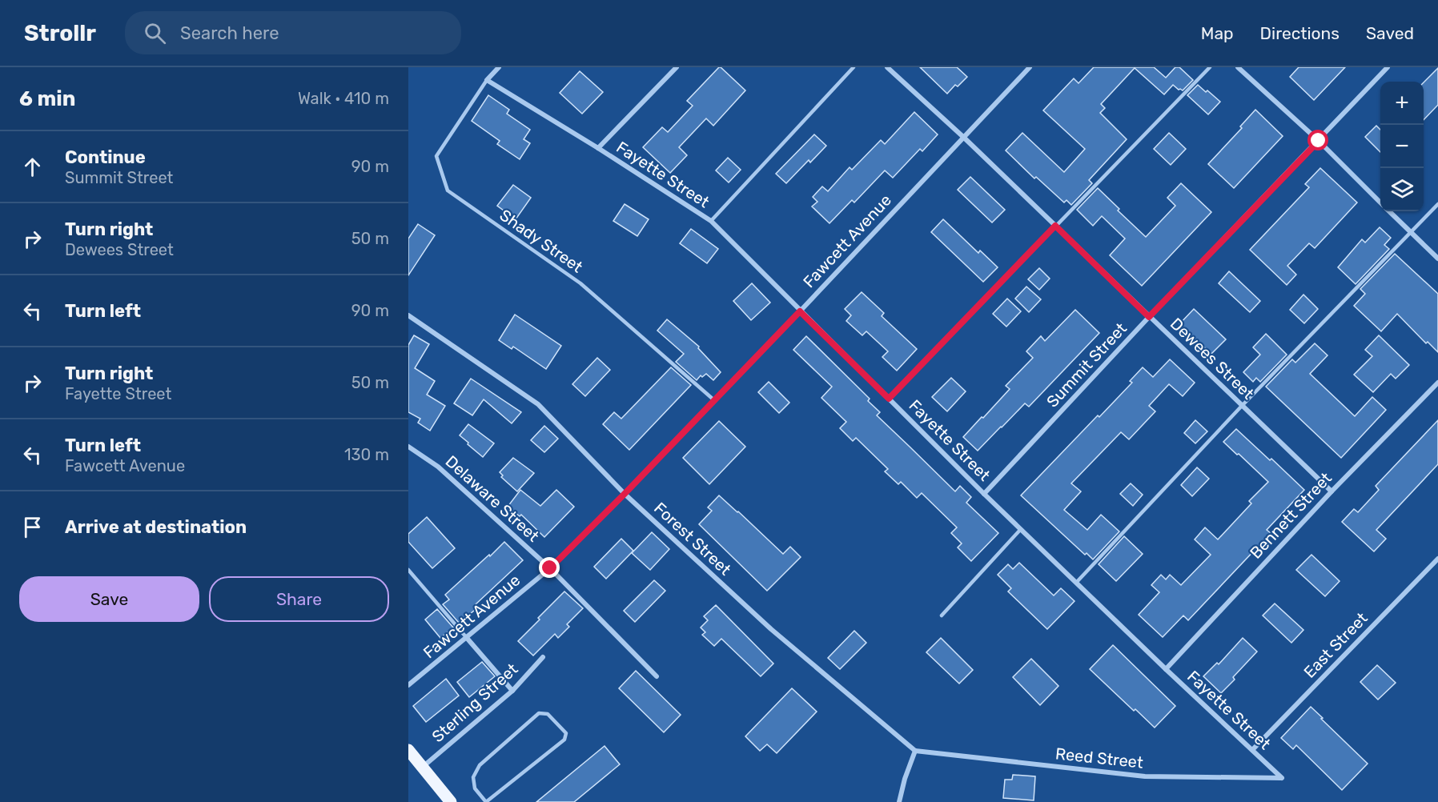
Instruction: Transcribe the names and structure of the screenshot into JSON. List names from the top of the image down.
{
  "streets": {
    "street": [
      "Fayette Street",
      "Fawcett Avenue",
      "Dewees Street",
      "Summit Street",
      "Delaware Street",
      "Bennett Street",
      "Forest Street",
      "East Street",
      "Sterling Street",
      "Reed Street"
    ],
    "lane": ["Shady Street"]
  },
  "crossings": [
    ["Fayette Street", "Shady Street"],
    ["Fayette Street", "Fawcett Avenue"],
    ["Fayette Street", "Summit Street"],
    ["Fayette Street", "Bennett Street"],
    ["Fayette Street", "East Street"],
    ["Fayette Street", "Reed Street"],
    ["Shady Street", "Fawcett Avenue"],
    ["Fawcett Avenue", "Dewees Street"],
    ["Fawcett Avenue", "Delaware Street"],
    ["Fawcett Avenue", "Forest Street"],
    ["Dewees Street", "Summit Street"],
    ["Dewees Street", "Bennett Street"],
    ["Forest Street", "Reed Street"]
  ],
  "page": {
    "header": "Strollr",
    "search": "Search here",
    "nav": ["Map", "Directions", "Saved"],
    "heading": ["6 min", "Walk · 410 m"],
    "map_buttons": ["+", "−"],
    "list": [
      ["Continue", "Summit Street", "90 m"],
      ["Turn right", "Dewees Street", "50 m"],
      ["Turn left", "90 m"],
      ["Turn right", "Fayette Street", "50 m"],
      ["Turn left", "Fawcett Avenue", "130 m"],
      "Arrive at destination"
    ],
    "buttons": ["Save", "Share"]
  }
}
